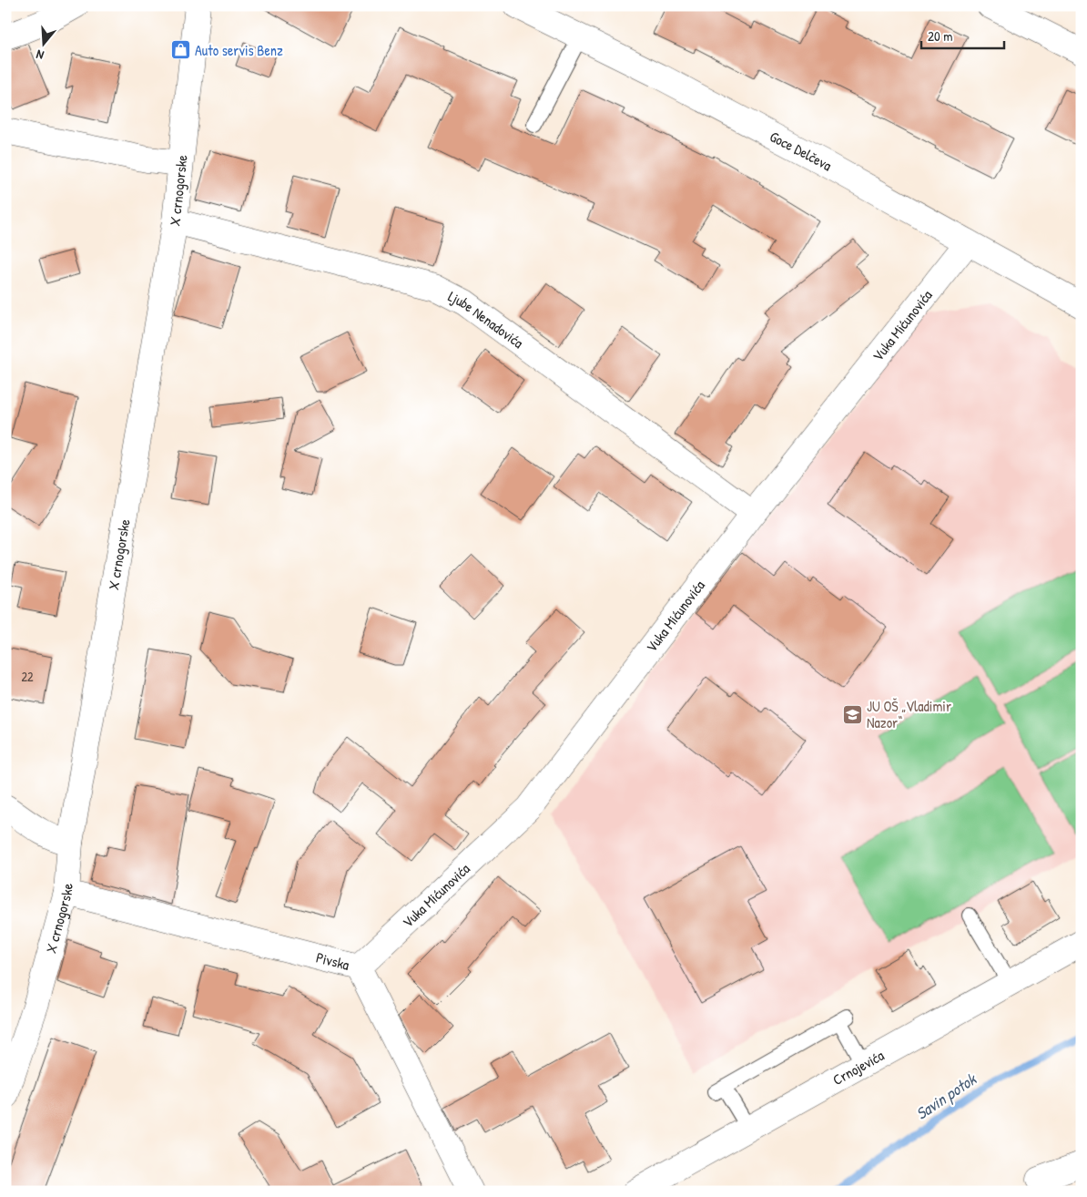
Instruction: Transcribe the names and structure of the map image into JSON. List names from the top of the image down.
{
  "streets": {
    "street": [
      "Goce Delčeva",
      "X crnogorske",
      "Ljube Nenadovića",
      "Vuka Mićunovića",
      "Pivska",
      "Crnojevića"
    ]
  },
  "crossings": [
    ["Goce Delčeva", "Vuka Mićunovića"],
    ["X crnogorske", "Ljube Nenadovića"],
    ["X crnogorske", "Pivska"],
    ["Ljube Nenadovića", "Vuka Mićunovića"],
    ["Vuka Mićunovića", "Pivska"]
  ],
  "water": ["Savin potok"],
  "places": {
    "shop": ["Auto servis Benz"],
    "school or university": ["JU OŠ „Vladimir Nazor“"]
  },
  "house_numbers": ["22"],
  "scale_bar": "20 m",
  "north": "bottom"
}
